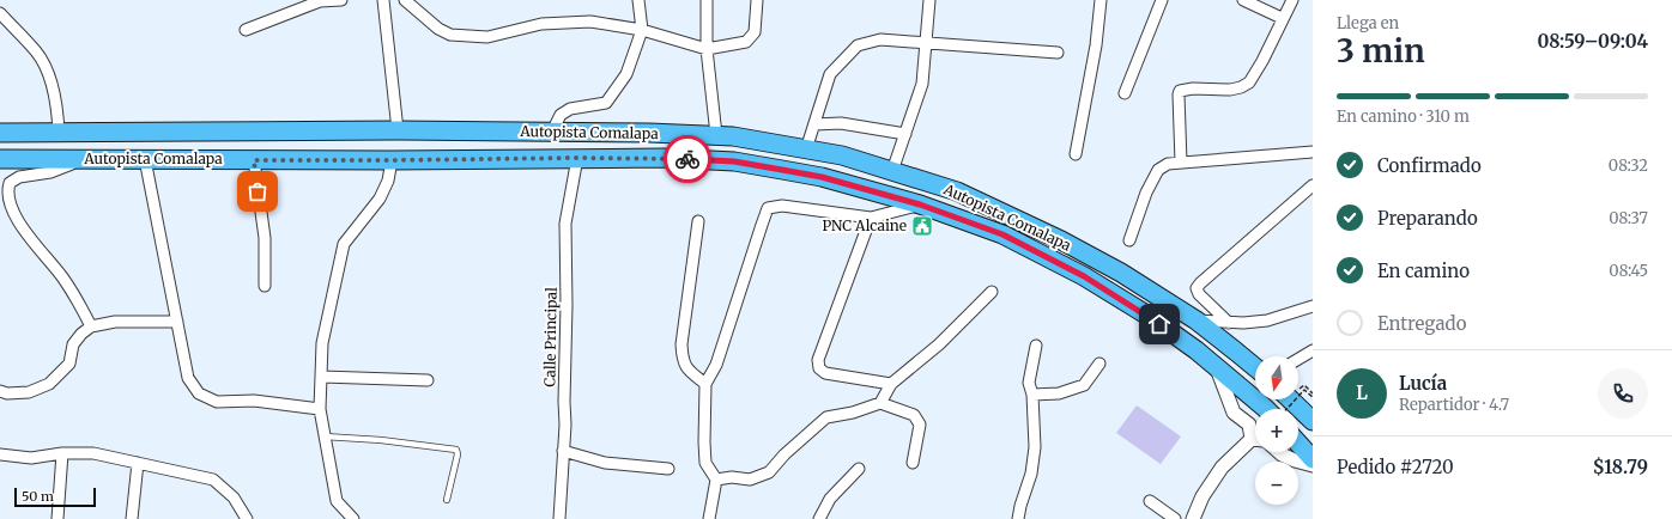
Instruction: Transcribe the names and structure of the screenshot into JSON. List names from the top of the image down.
{
  "streets": {
    "highway": ["Autopista Comalapa"],
    "street": ["Calle Principal"]
  },
  "crossings": [
    ["Autopista Comalapa", "Calle Principal"]
  ],
  "places": {
    "public building": ["PNC Alcaine"]
  },
  "scale_bar": "50 m",
  "north": "bottom",
  "page": {
    "heading": ["3 min", "Llega en", "08:59–09:04"],
    "panel": [
      "Lucía",
      "Repartidor · 4.7",
      "Pedido #2720",
      "$18.79"
    ],
    "bar": "En camino · 310 m",
    "list": [
      ["Confirmado", "08:32"],
      ["Preparando", "08:37"],
      ["En camino", "08:45"],
      "Entregado"
    ],
    "map_buttons": ["+", "−"],
    "round": "L",
    "scale": "50 m"
  }
}
